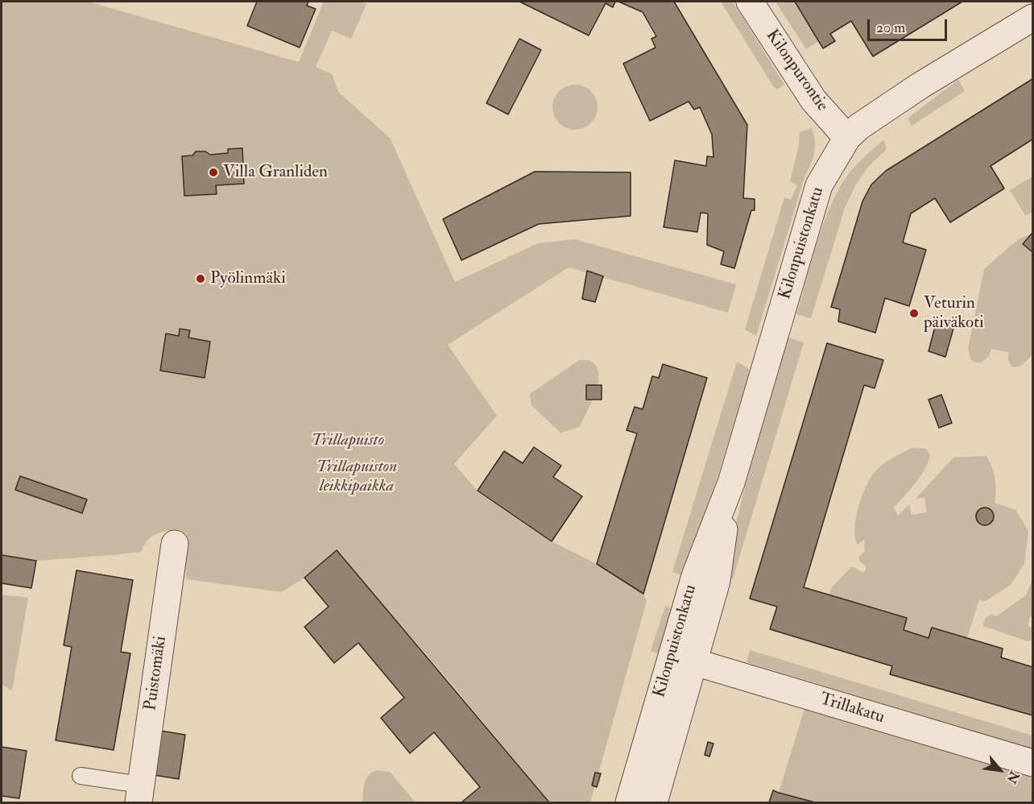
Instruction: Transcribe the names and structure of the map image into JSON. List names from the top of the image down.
{
  "streets": {
    "street": [
      "Kilonpurontie",
      "Kilonpuistonkatu",
      "Puistomäki",
      "Trillakatu"
    ]
  },
  "crossings": [
    ["Kilonpurontie", "Kilonpuistonkatu"],
    ["Kilonpuistonkatu", "Trillakatu"]
  ],
  "parks": ["Trillapuisto", "Trillapuiston leikkipaikka"],
  "places": ["Villa Granliden", "Pyölinmäki", "Veturin päiväkoti"],
  "scale_bar": "20 m",
  "north": "bottom right"
}
